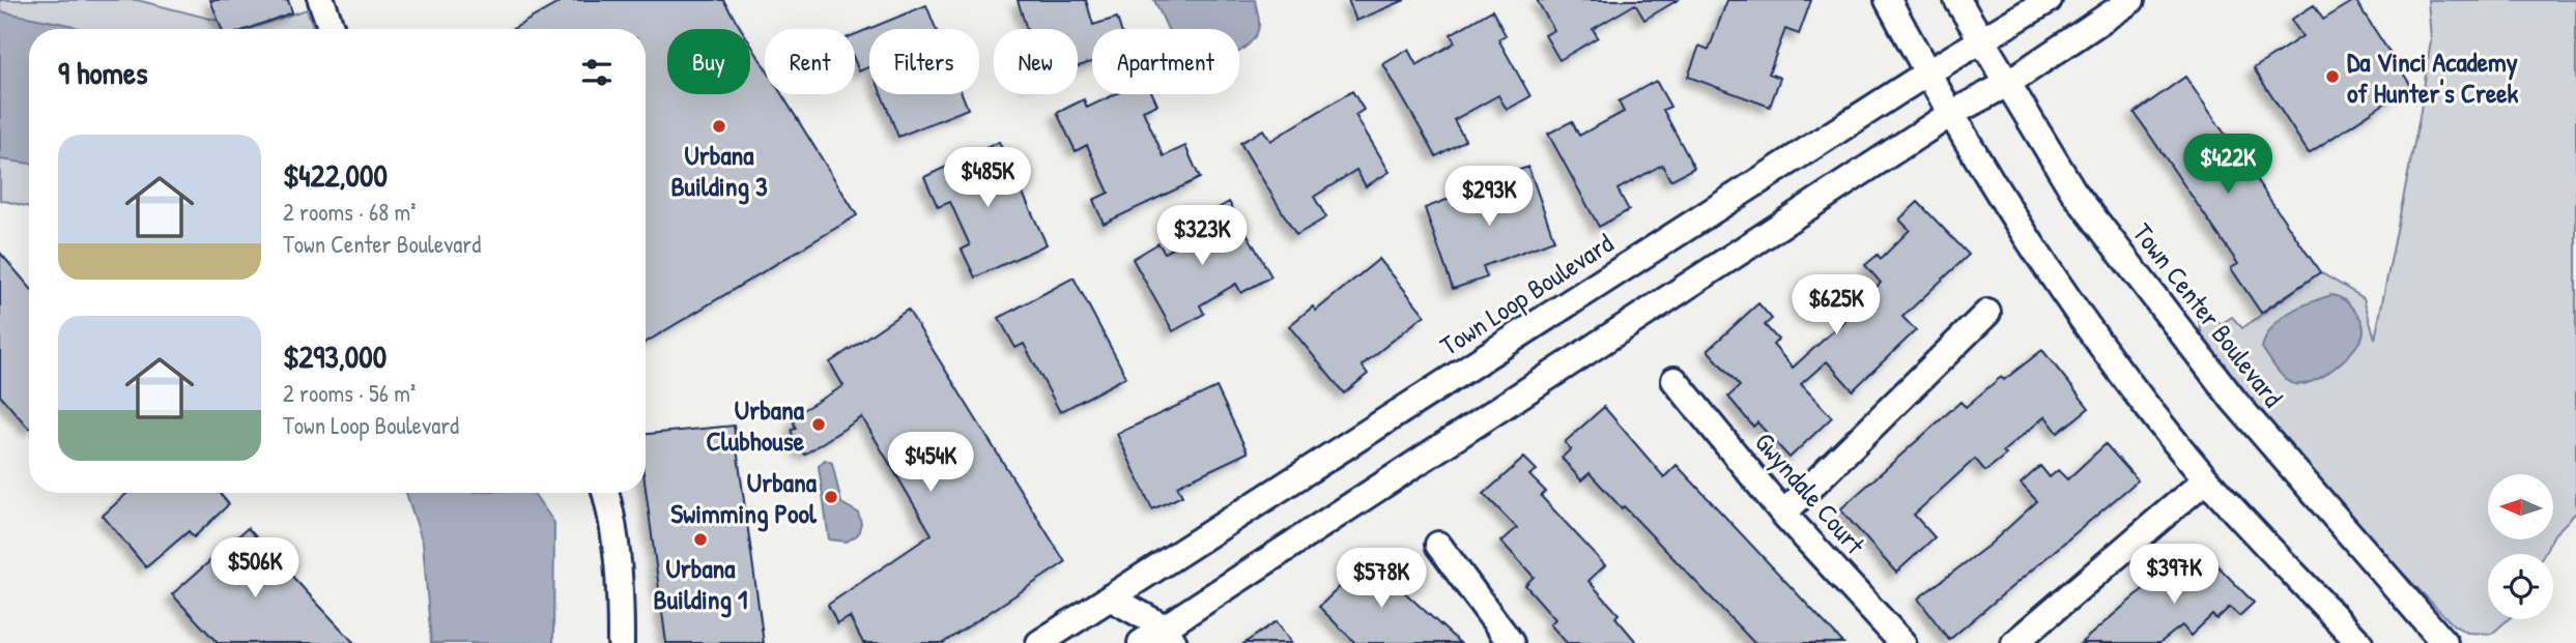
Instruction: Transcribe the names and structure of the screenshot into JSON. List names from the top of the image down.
{
  "streets": {
    "street": ["Town Loop Boulevard", "Town Center Boulevard", "Gwyndale Court"]
  },
  "crossings": [
    ["Town Loop Boulevard", "Town Center Boulevard"]
  ],
  "places": [
    "Da Vinci Academy of Hunter's Creek",
    "Urbana Building 3",
    "Urbana Clubhouse",
    "Urbana Swimming Pool",
    "Urbana Building 1"
  ],
  "north": "left",
  "page": {
    "chip": [
      "Buy",
      "Rent",
      "Filters",
      "New",
      "Apartment"
    ],
    "heading": "9 homes",
    "list": [
      {
        "name": "$422,000",
        "note": "2 rooms · 68 m² · Town Center Boulevard"
      },
      {
        "name": "$293,000",
        "note": "2 rooms · 56 m² · Town Loop Boulevard"
      }
    ],
    "price": [
      "$422K",
      "$485K",
      "$293K",
      "$323K",
      "$625K",
      "$454K",
      "$506K",
      "$397K",
      "$578K"
    ]
  }
}
